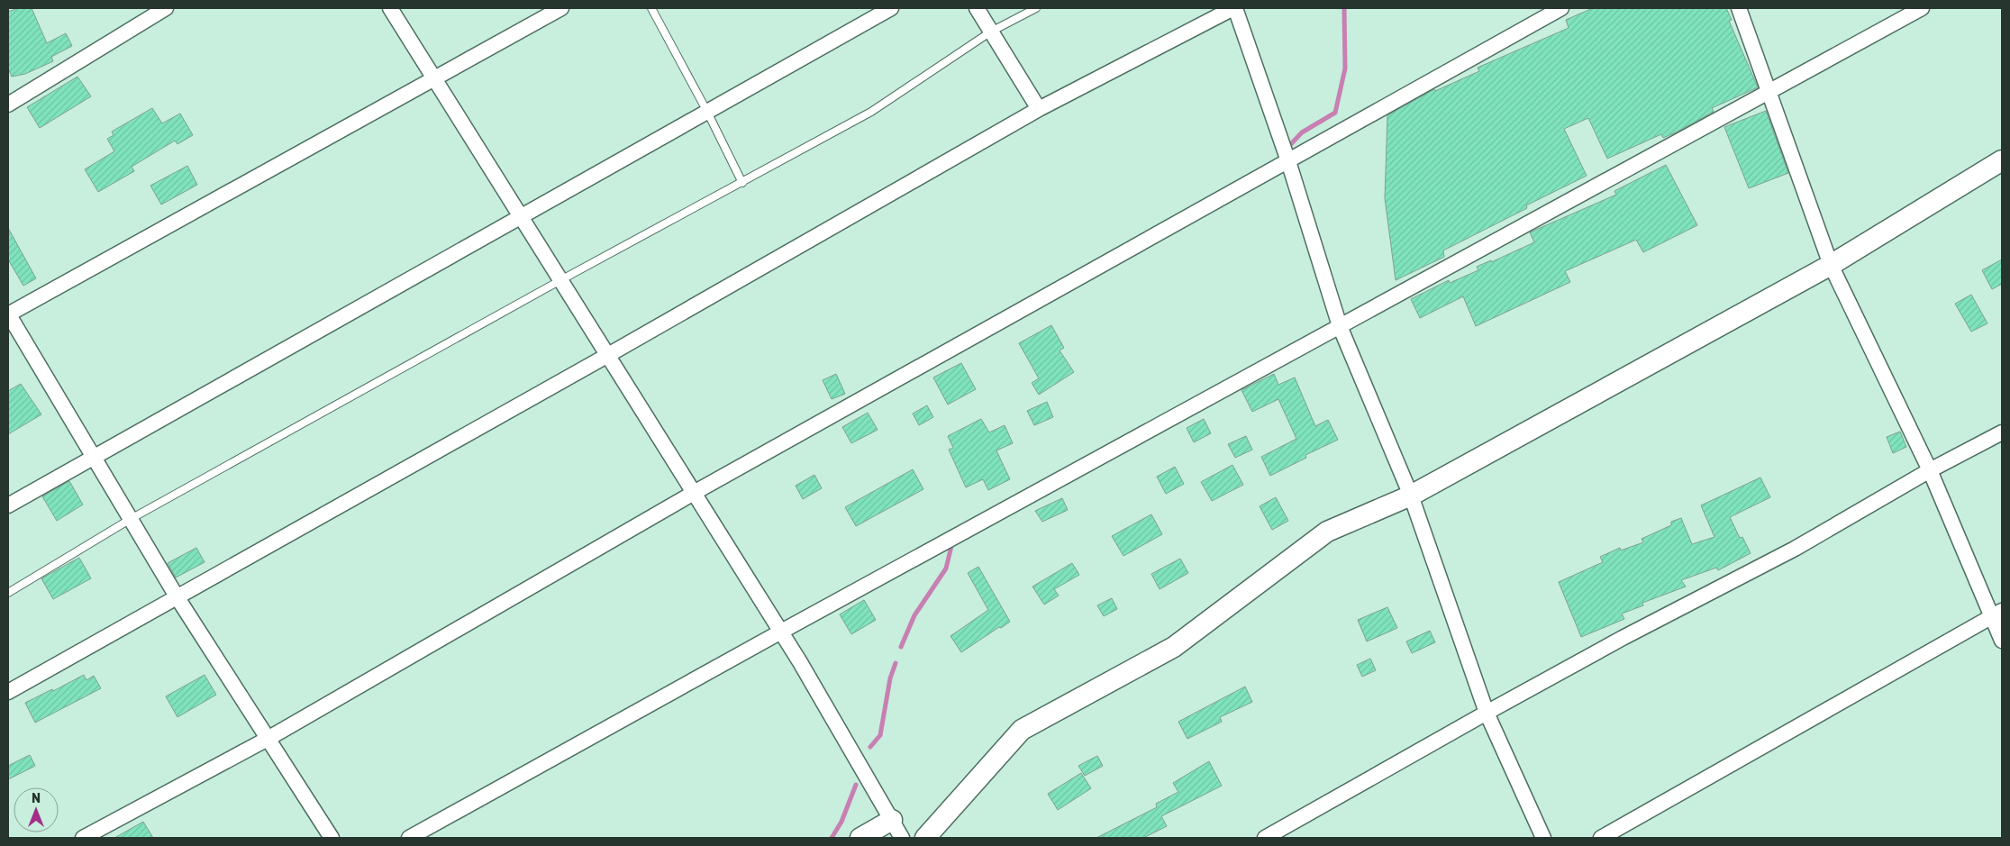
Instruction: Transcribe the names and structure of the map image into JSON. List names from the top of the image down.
{
  "north": "top"
}
